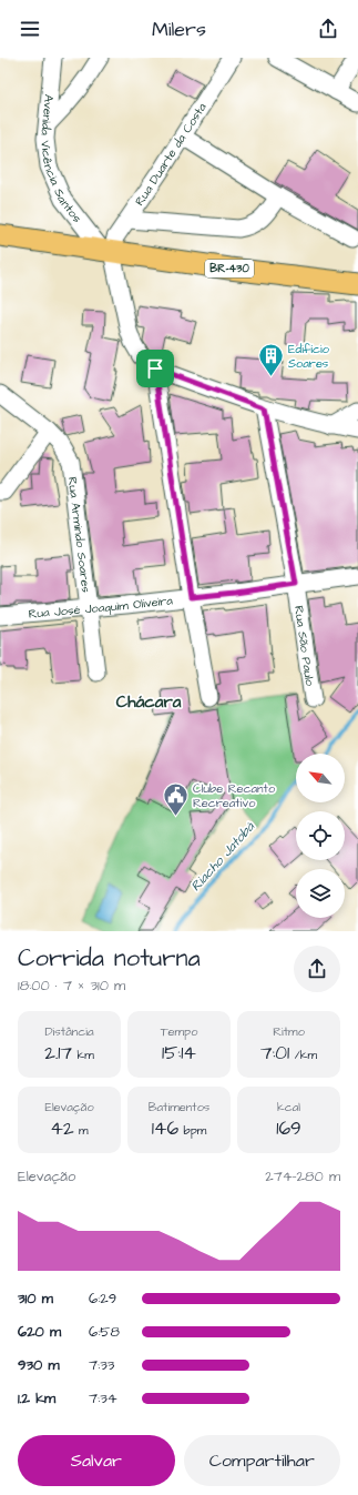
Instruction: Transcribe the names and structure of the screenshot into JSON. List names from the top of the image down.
{
  "streets": {
    "main road": ["BR-430"],
    "street": [
      "Rua Duarte da Costa",
      "Avenida Vicência Santos",
      "Rua Armindo Soares",
      "Rua José Joaquim Oliveira",
      "Rua São Paulo"
    ]
  },
  "crossings": [
    ["Rua Duarte da Costa", "Avenida Vicência Santos"],
    ["Rua Duarte da Costa", "BR-430"],
    ["Avenida Vicência Santos", "BR-430"],
    ["Rua Armindo Soares", "Rua José Joaquim Oliveira"],
    ["Rua José Joaquim Oliveira", "Rua São Paulo"]
  ],
  "districts": ["Chácara"],
  "water": ["Riacho Jatobá"],
  "places": {
    "building": ["Edifício Soares"],
    "public building": ["Clube Recanto Recreativo"]
  },
  "north": "top left",
  "page": {
    "header": "Milers",
    "heading": ["Corrida noturna", "18:00 · 7 × 310 m"],
    "stats": [
      ["Distância", "2.17 km"],
      ["Tempo", "15:14"],
      ["Ritmo", "7:01 /km"],
      ["Elevação", "42 m"],
      ["Batimentos", "146 bpm"],
      ["kcal", "169"]
    ],
    "chart": ["Elevação", "274–280 m"],
    "list": [
      {
        "name": "310 m",
        "note": "6:29"
      },
      {
        "name": "620 m",
        "note": "6:58"
      },
      {
        "name": "930 m",
        "note": "7:33"
      },
      {
        "name": "1.2 km",
        "note": "7:34"
      }
    ],
    "buttons": ["Salvar", "Compartilhar"]
  }
}
